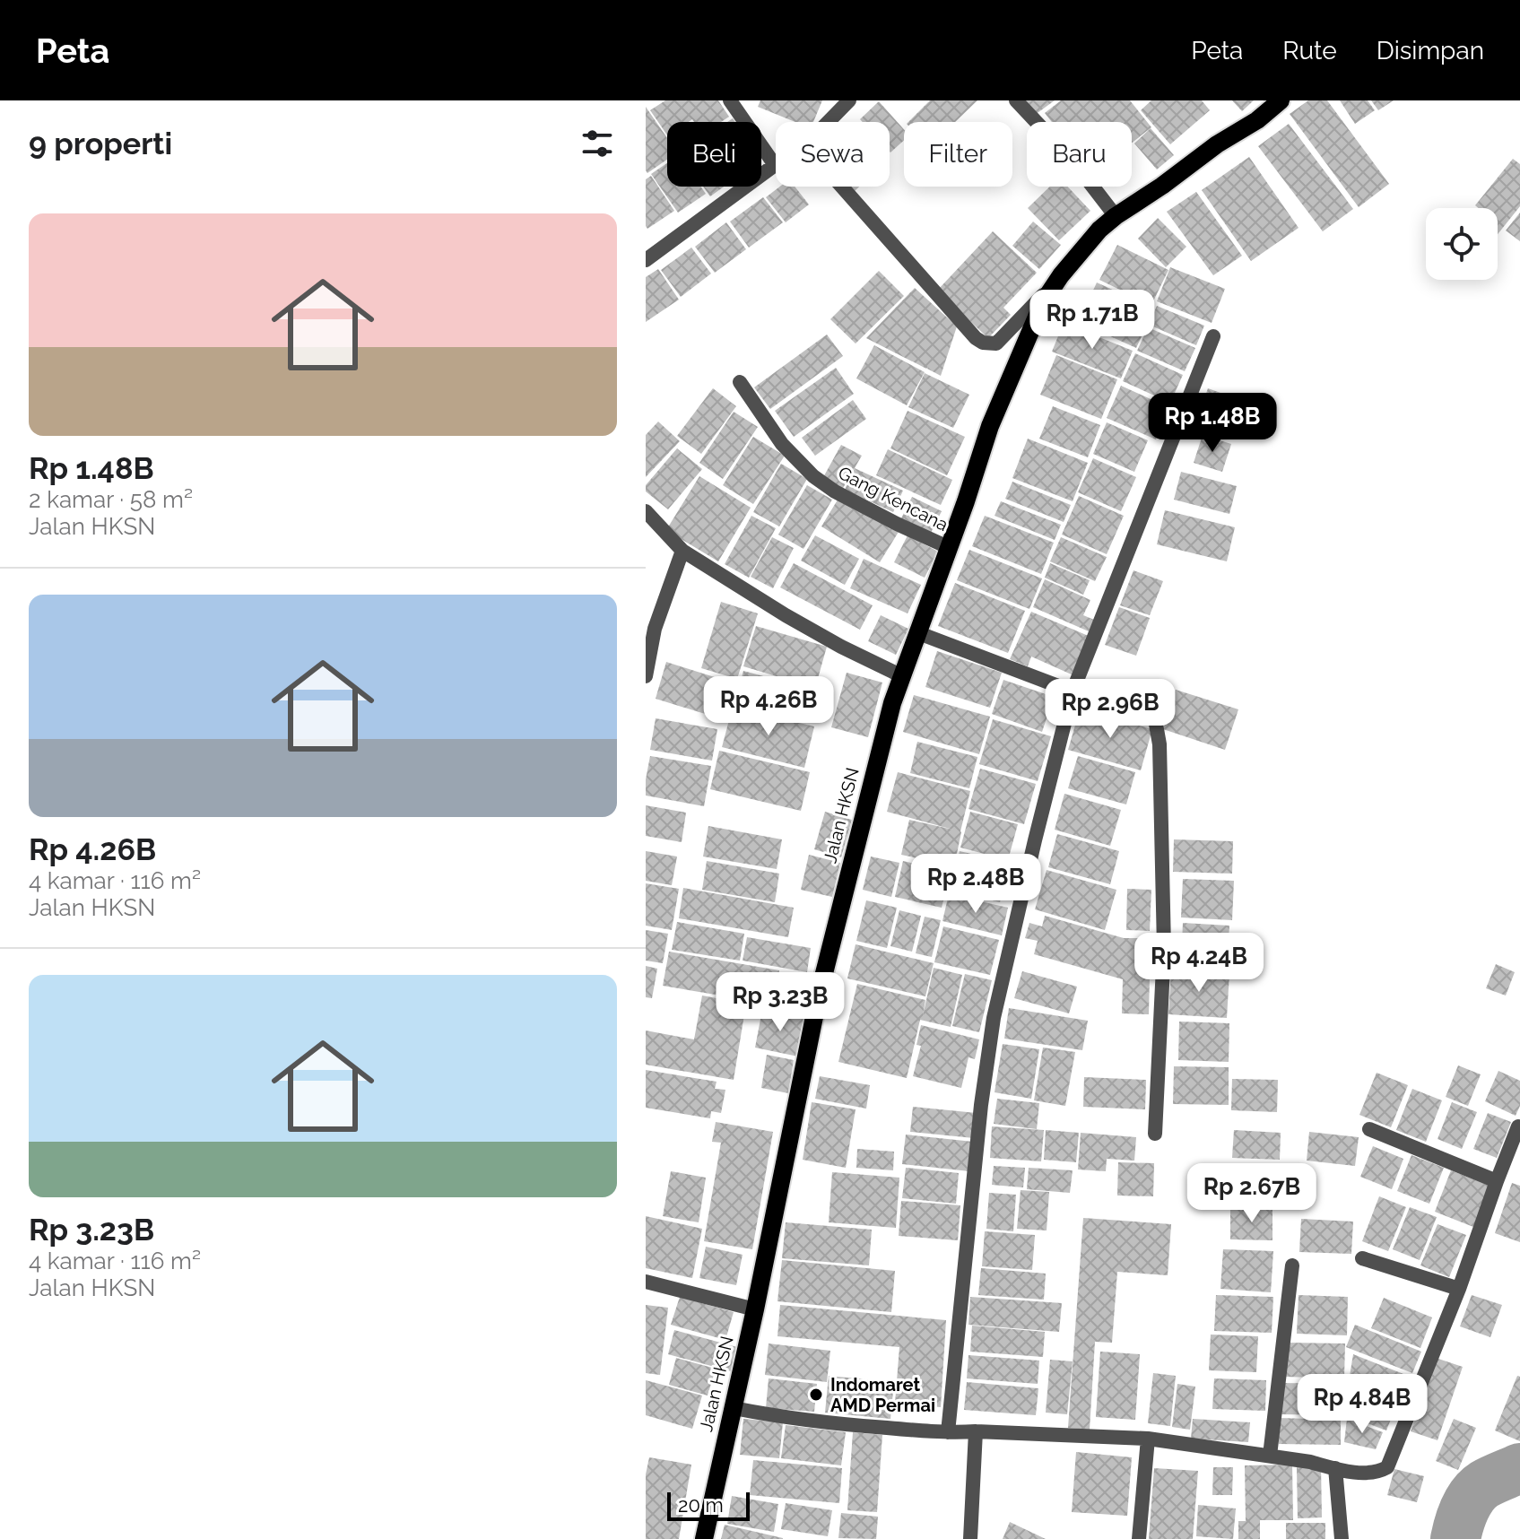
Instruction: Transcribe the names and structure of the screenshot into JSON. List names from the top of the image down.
{
  "streets": {
    "main road": ["Jalan HKSN"],
    "street": ["Gang Kencana"]
  },
  "crossings": [
    ["Gang Kencana", "Jalan HKSN"]
  ],
  "places": ["Indomaret AMD Permai"],
  "scale_bar": "20 m",
  "page": {
    "header": "Peta",
    "nav": ["Peta", "Rute", "Disimpan"],
    "heading": "9 properti",
    "chip": [
      "Beli",
      "Sewa",
      "Filter",
      "Baru"
    ],
    "list": [
      {
        "name": "Rp 1.48B",
        "note": "2 kamar · 58 m² · Jalan HKSN"
      },
      {
        "name": "Rp 4.26B",
        "note": "4 kamar · 116 m² · Jalan HKSN"
      },
      {
        "name": "Rp 3.23B",
        "note": "4 kamar · 116 m² · Jalan HKSN"
      }
    ],
    "price": [
      "Rp 1.71B",
      "Rp 1.48B",
      "Rp 4.26B",
      "Rp 2.96B",
      "Rp 2.48B",
      "Rp 4.24B",
      "Rp 3.23B",
      "Rp 2.67B",
      "Rp 4.84B"
    ],
    "scale": "20 m"
  }
}
